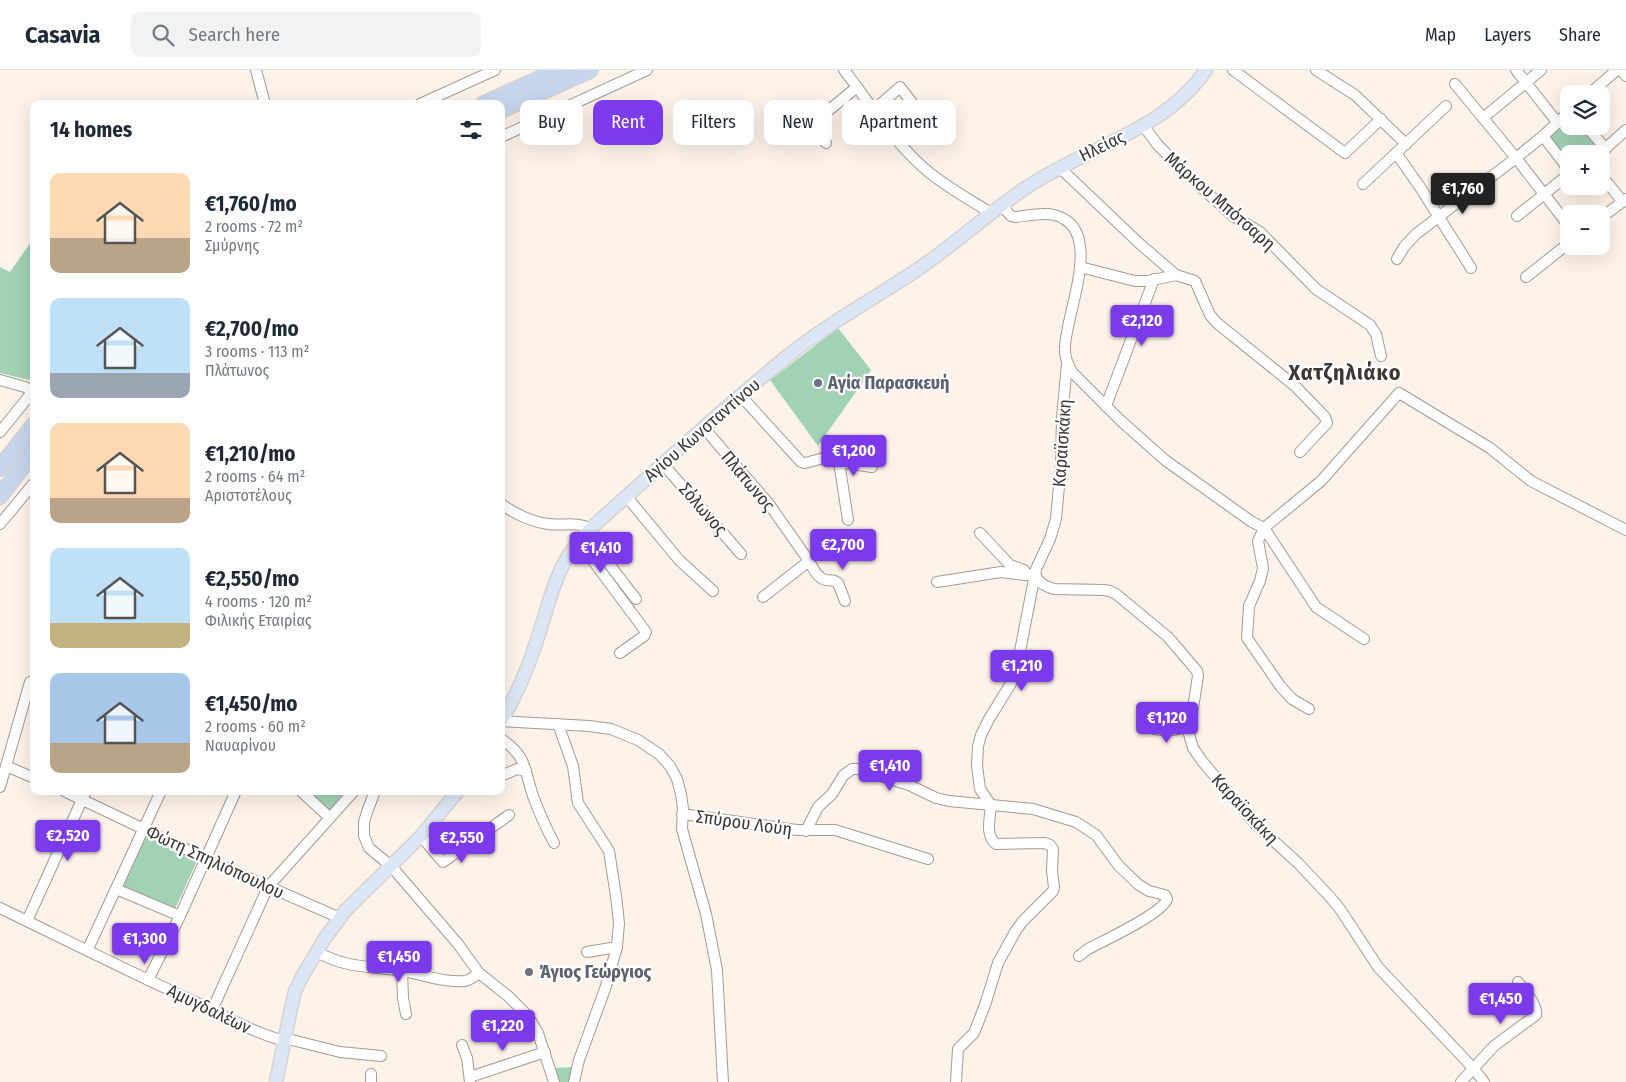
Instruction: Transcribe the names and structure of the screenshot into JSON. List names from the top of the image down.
{
  "streets": {
    "main road": ["Ηλείας", "Αγίου Κωνσταντίνου"],
    "street": [
      "Μάρκου Μπότσαρη",
      "Καραϊσκάκη",
      "Πλάτωνος",
      "Σόλωνος",
      "Σπύρου Λούη",
      "Φώτη Σπηλιόπουλου",
      "Αμυγδαλέων"
    ]
  },
  "crossings": [
    ["Ηλείας", "Μάρκου Μπότσαρη"],
    ["Ηλείας", "Αγίου Κωνσταντίνου"],
    ["Ηλείας", "Καραϊσκάκη"],
    ["Αγίου Κωνσταντίνου", "Καραϊσκάκη"],
    ["Αγίου Κωνσταντίνου", "Πλάτωνος"],
    ["Αγίου Κωνσταντίνου", "Σόλωνος"]
  ],
  "districts": ["Χατζηλιάκο"],
  "places": ["Αγία Παρασκευή", "Άγιος Γεώργιος"],
  "page": {
    "header": "Casavia",
    "search": "Search here",
    "nav": ["Map", "Layers", "Share"],
    "map_buttons": ["+", "−"],
    "chip": [
      "Buy",
      "Rent",
      "Filters",
      "New",
      "Apartment"
    ],
    "heading": "14 homes",
    "list": [
      {
        "name": "€1,760/mo",
        "note": "2 rooms · 72 m² · Σμύρνης"
      },
      {
        "name": "€2,700/mo",
        "note": "3 rooms · 113 m² · Πλάτωνος"
      },
      {
        "name": "€1,210/mo",
        "note": "2 rooms · 64 m² · Αριστοτέλους"
      },
      {
        "name": "€2,550/mo",
        "note": "4 rooms · 120 m² · Φιλικής Εταιρίας"
      },
      {
        "name": "€1,450/mo",
        "note": "2 rooms · 60 m² · Ναυαρίνου"
      }
    ],
    "price": [
      "€1,760",
      "€2,120",
      "€1,200",
      "€2,700",
      "€1,410",
      "€1,210",
      "€1,120",
      "€1,410",
      "€2,520",
      "€2,550",
      "€1,300",
      "€1,450",
      "€1,450",
      "€1,220"
    ]
  }
}
